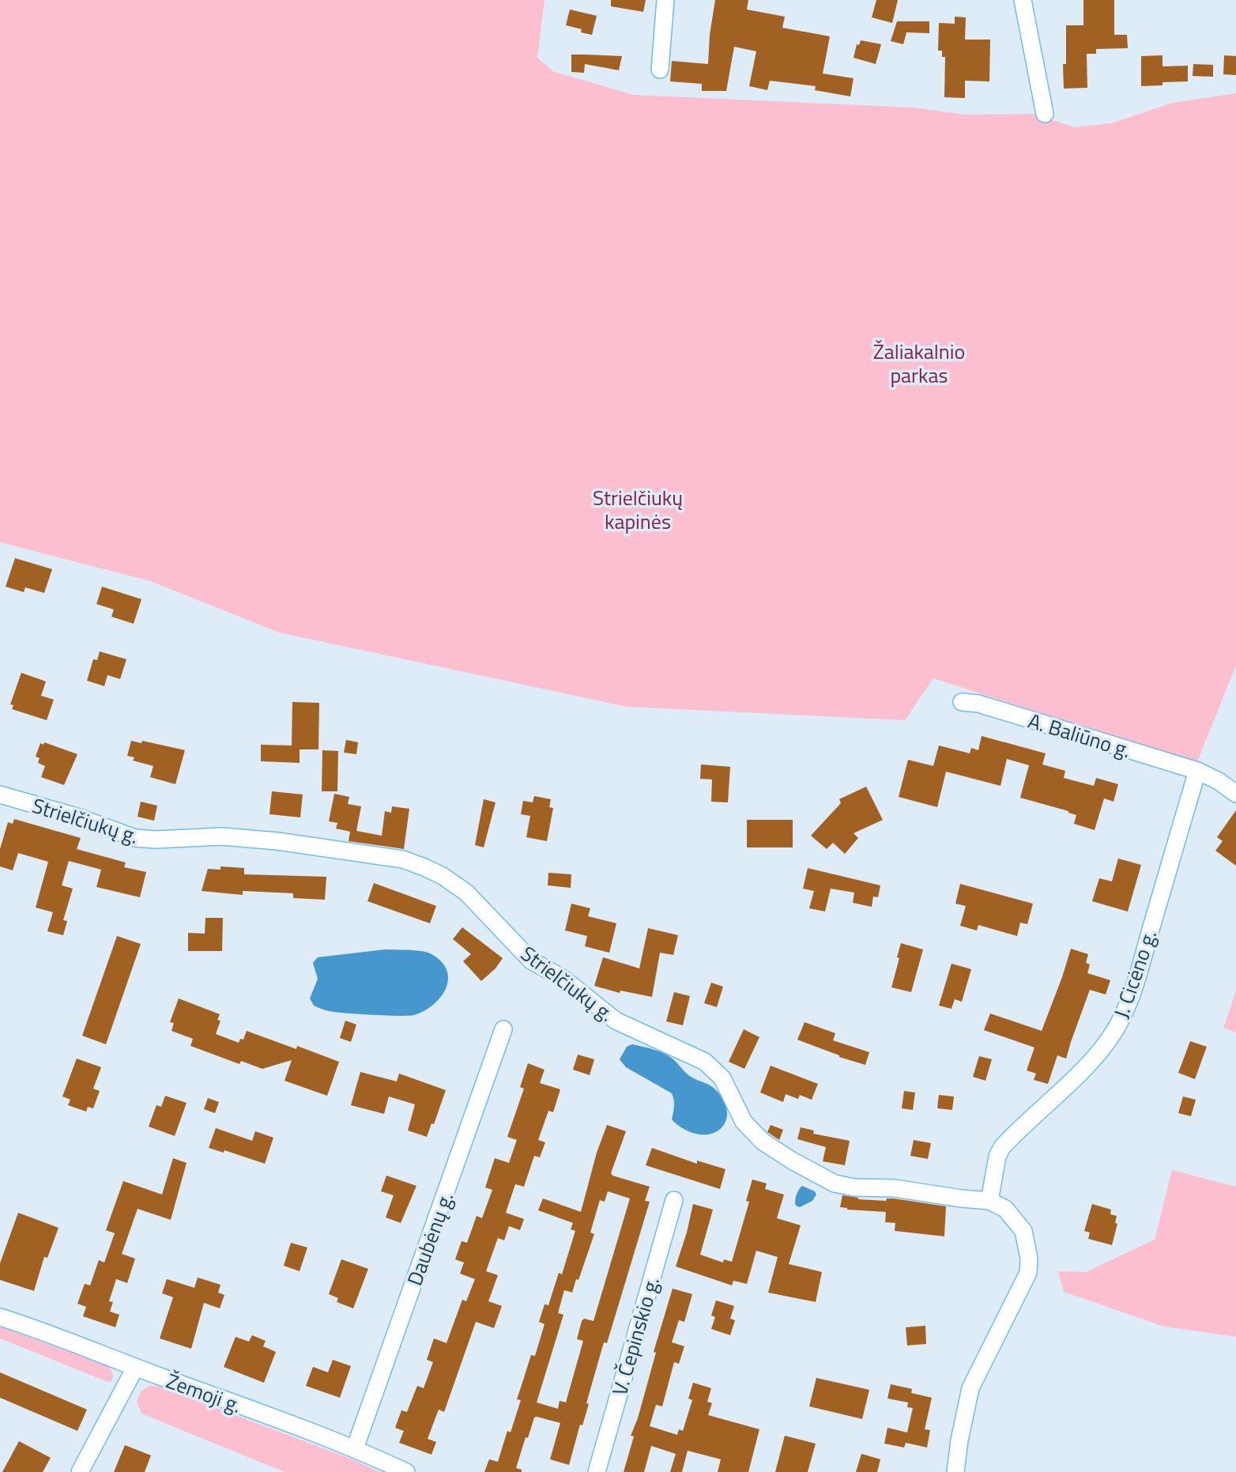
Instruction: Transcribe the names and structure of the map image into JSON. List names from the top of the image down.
{
  "streets": {
    "street": [
      "A. Baliūno g.",
      "Strielčiukų g.",
      "J. Cicėno g.",
      "Daubėnų g.",
      "V. Čepinskio g.",
      "Žemoji g."
    ]
  },
  "crossings": [
    ["A. Baliūno g.", "J. Cicėno g."],
    ["Strielčiukų g.", "J. Cicėno g."],
    ["Daubėnų g.", "Žemoji g."]
  ],
  "parks": ["Žaliakalnio parkas", "Strielčiukų kapinės"]
}
